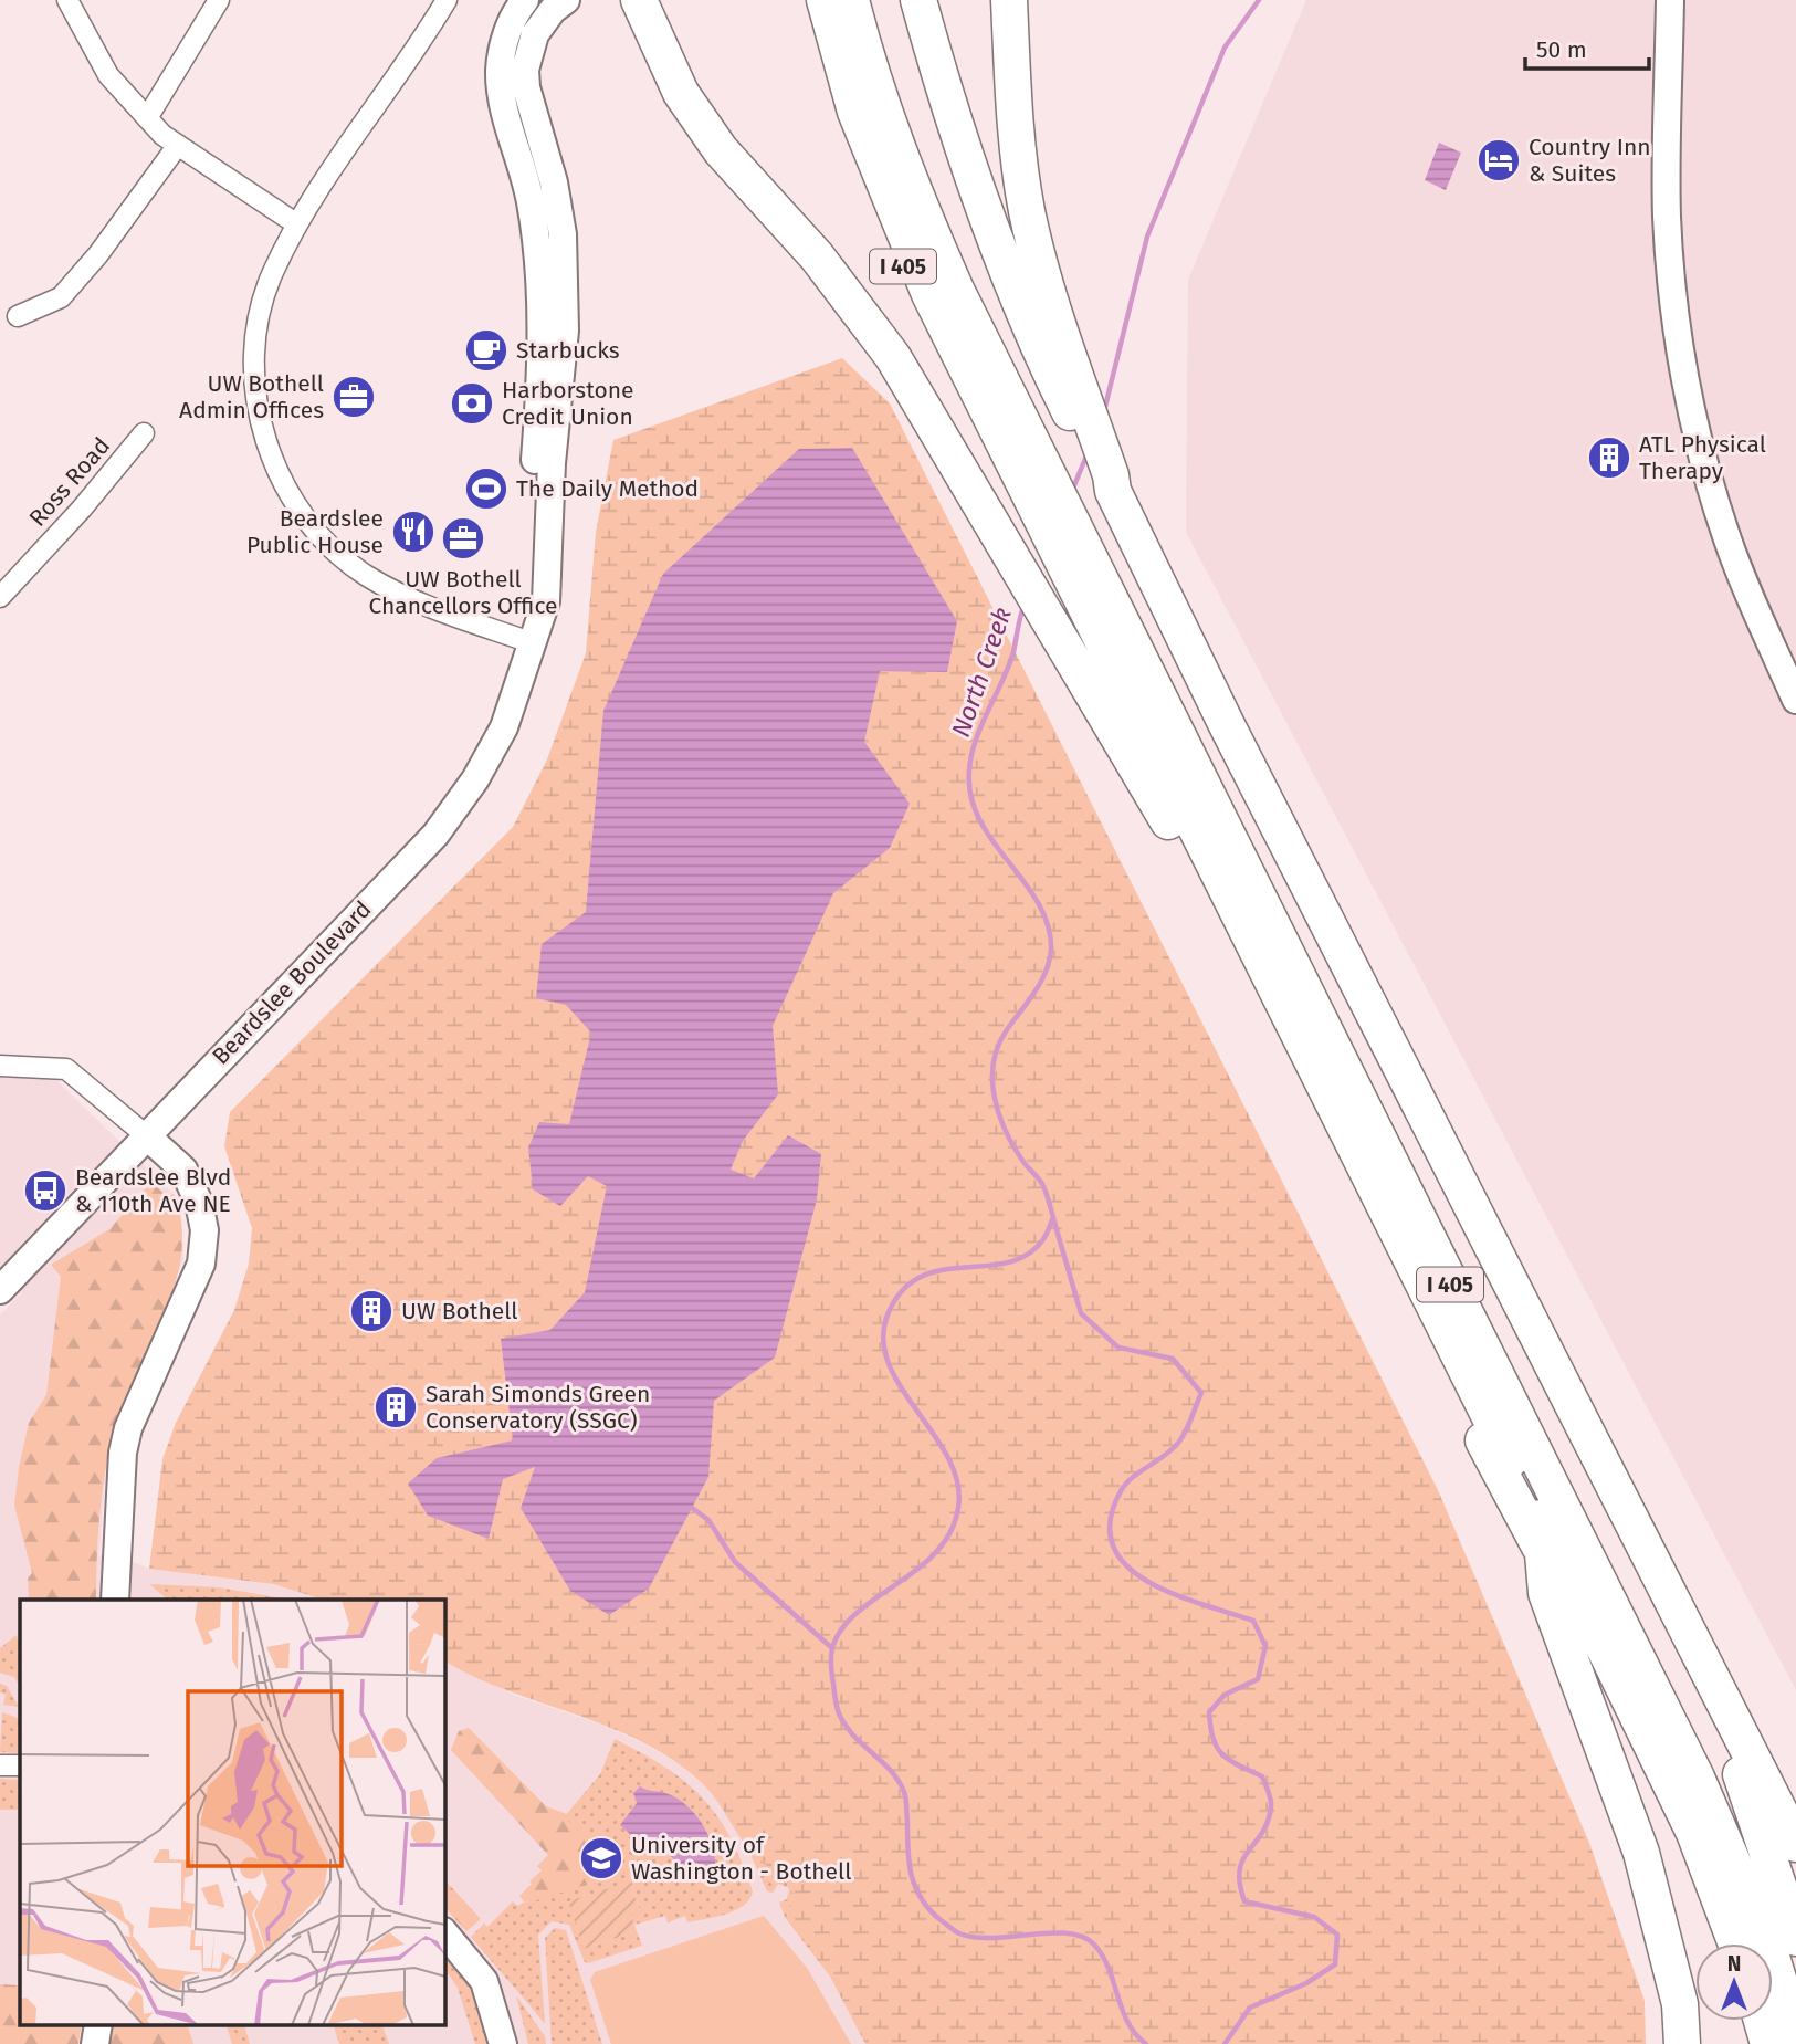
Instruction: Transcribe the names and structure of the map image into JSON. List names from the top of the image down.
{
  "streets": {
    "highway": ["I 405"],
    "main road": ["Beardslee Boulevard"],
    "street": ["Ross Road"]
  },
  "water": ["North Creek"],
  "places": {
    "hotel": ["Country Inn & Suites"],
    "cafe": ["Starbucks"],
    "office": ["UW Bothell Admin Offices", "UW Bothell Chancellors Office"],
    "bank": ["Harborstone Credit Union"],
    "building": ["ATL Physical Therapy", "UW Bothell", "Sarah Simonds Green Conservatory (SSGC)"],
    "sports": ["The Daily Method"],
    "restaurant": ["Beardslee Public House"],
    "bus stop": ["Beardslee Blvd & 110th Ave NE"],
    "school or university": ["University of Washington - Bothell"]
  },
  "scale_bar": "50 m",
  "north": "top"
}
